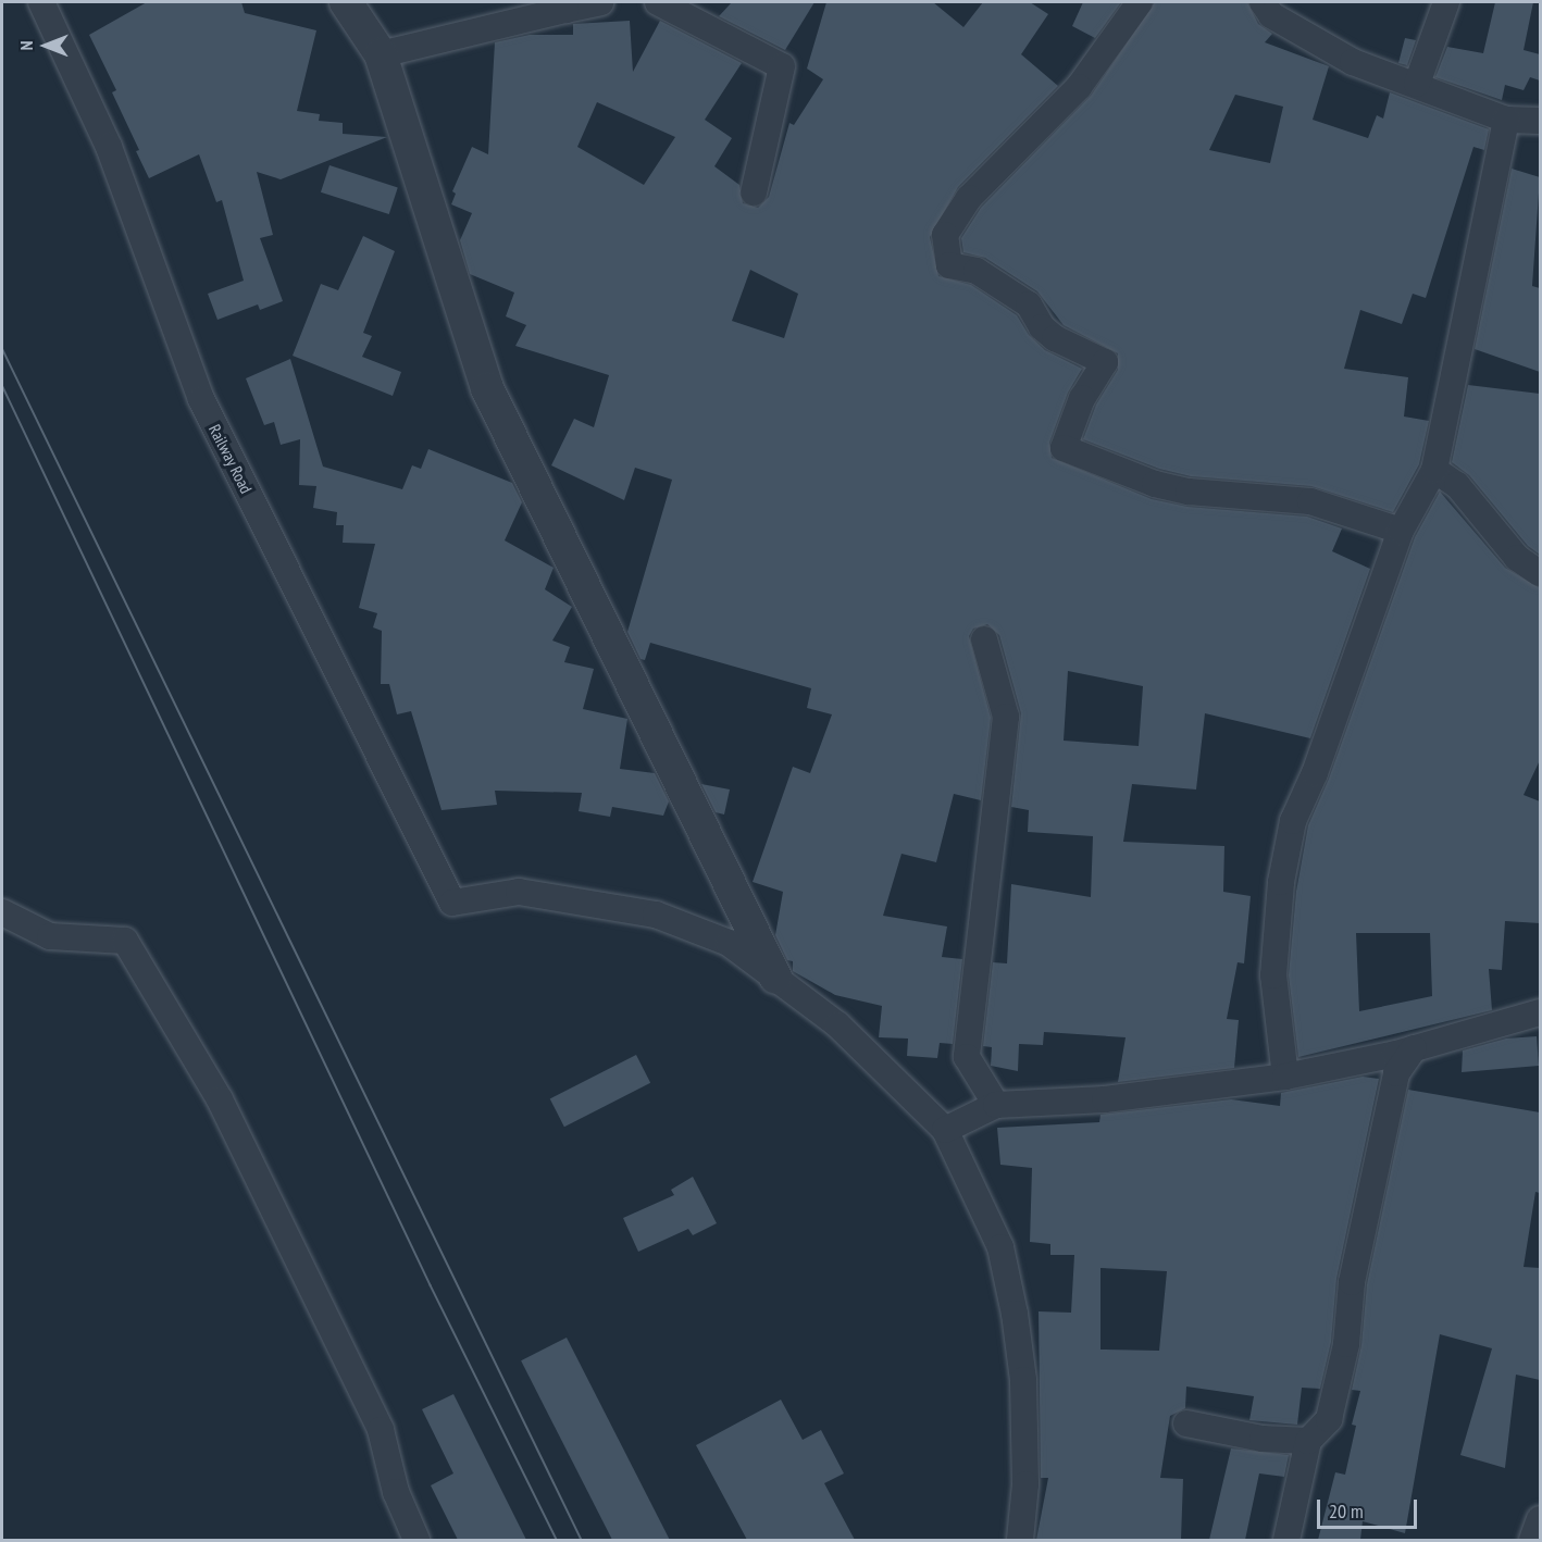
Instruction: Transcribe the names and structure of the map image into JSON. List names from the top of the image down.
{
  "streets": {
    "street": ["Railway Road"]
  },
  "scale_bar": "20 m",
  "north": "left"
}
